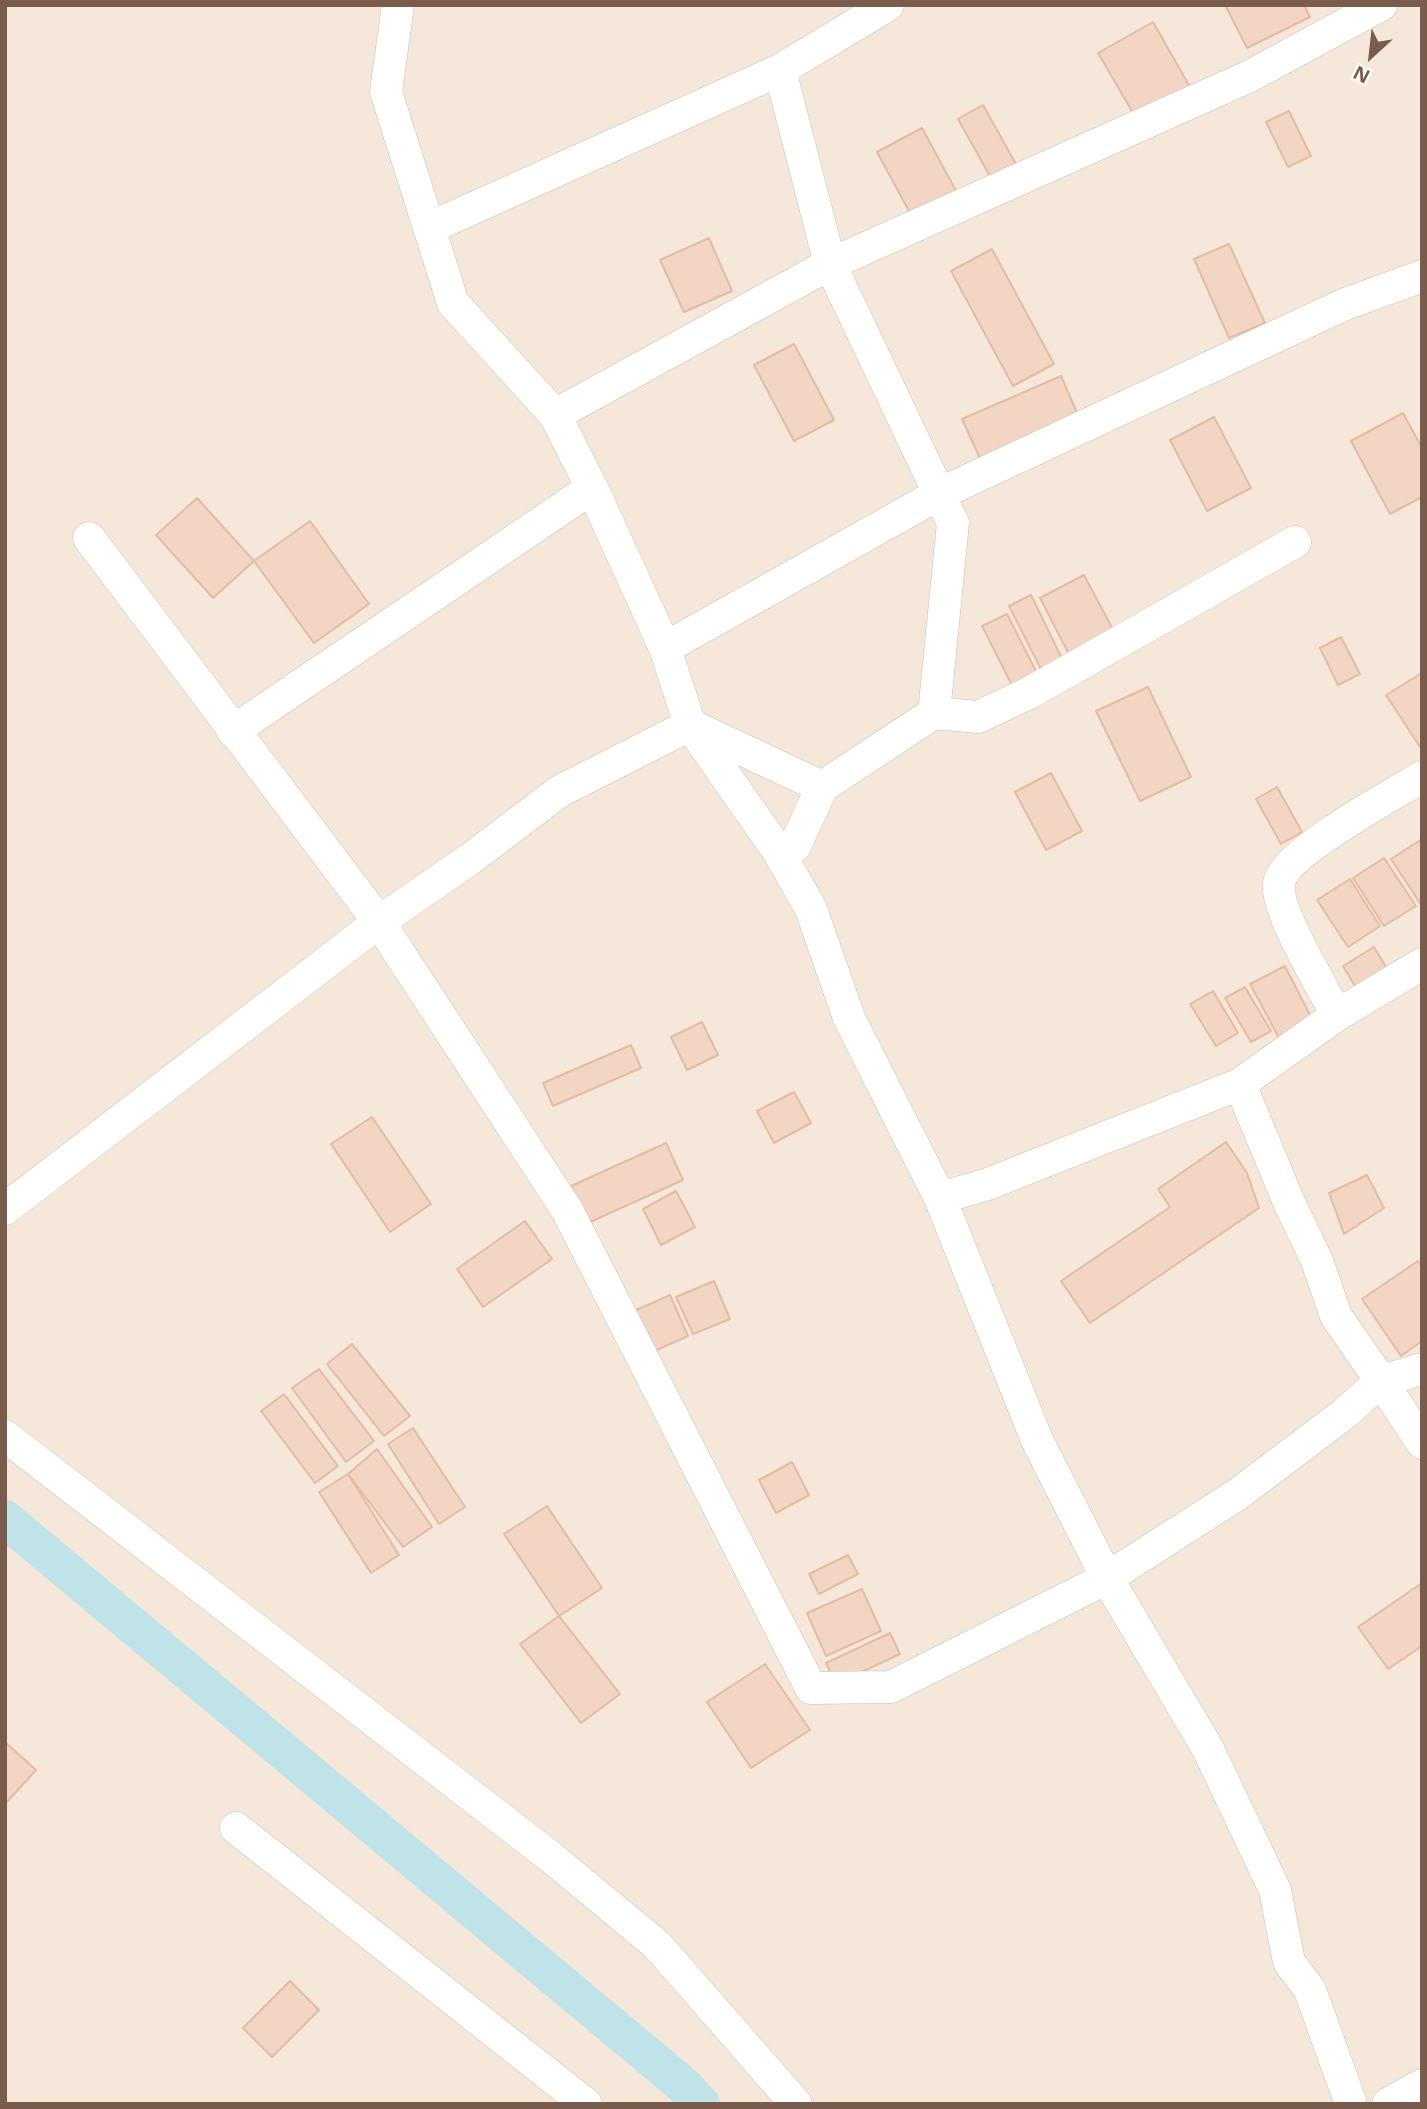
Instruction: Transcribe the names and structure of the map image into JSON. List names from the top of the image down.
{
  "north": "bottom left"
}
